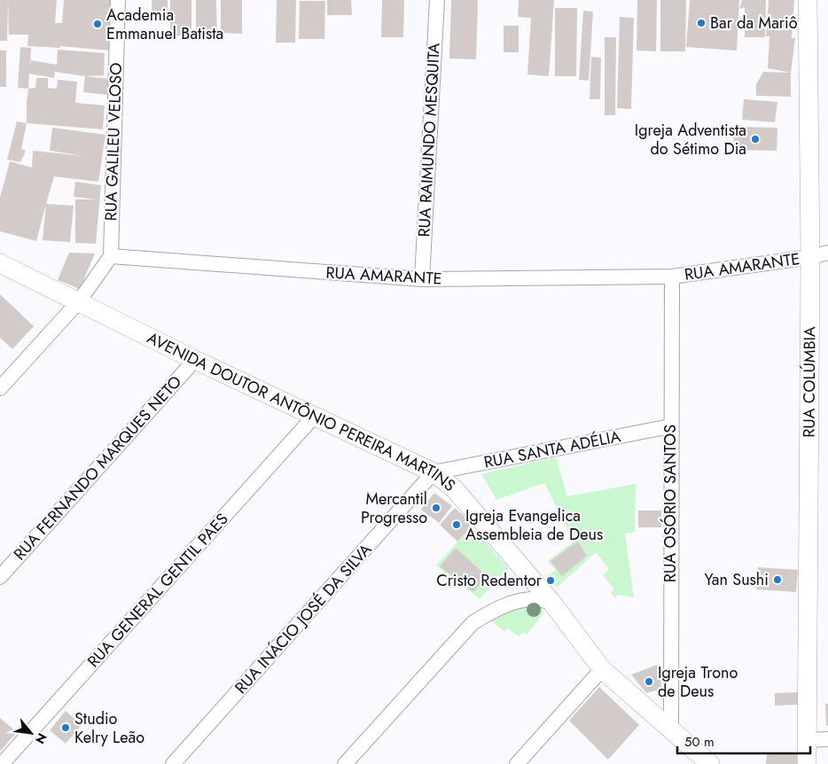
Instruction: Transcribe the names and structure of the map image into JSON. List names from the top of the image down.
{
  "streets": {
    "street": [
      "RUA RAIMUNDO MESQUITA",
      "RUA GALILEU VELOSO",
      "RUA AMARANTE",
      "RUA COLÚMBIA",
      "AVENIDA DOUTOR ANTÔNIO PEREIRA MARTINS",
      "RUA SANTA ADÉLIA",
      "RUA FERNANDO MARQUES NETO",
      "RUA OSÓRIO SANTOS",
      "RUA GENERAL GENTIL PAES",
      "RUA INÁCIO JOSÉ DA SILVA"
    ]
  },
  "crossings": [
    ["RUA RAIMUNDO MESQUITA", "RUA AMARANTE"],
    ["RUA GALILEU VELOSO", "RUA AMARANTE"],
    ["RUA AMARANTE", "RUA COLÚMBIA"],
    ["RUA AMARANTE", "RUA OSÓRIO SANTOS"],
    ["AVENIDA DOUTOR ANTÔNIO PEREIRA MARTINS", "RUA SANTA ADÉLIA"],
    ["AVENIDA DOUTOR ANTÔNIO PEREIRA MARTINS", "RUA FERNANDO MARQUES NETO"],
    ["AVENIDA DOUTOR ANTÔNIO PEREIRA MARTINS", "RUA OSÓRIO SANTOS"],
    ["AVENIDA DOUTOR ANTÔNIO PEREIRA MARTINS", "RUA GENERAL GENTIL PAES"],
    ["AVENIDA DOUTOR ANTÔNIO PEREIRA MARTINS", "RUA INÁCIO JOSÉ DA SILVA"],
    ["RUA SANTA ADÉLIA", "RUA OSÓRIO SANTOS"],
    ["RUA SANTA ADÉLIA", "RUA INÁCIO JOSÉ DA SILVA"]
  ],
  "places": [
    "Bar da Mariô",
    "Academia Emmanuel Batista",
    "Igreja Adventista do Sétimo Dia",
    "Mercantil Progresso",
    "Igreja Evangelica Assembleia de Deus",
    "Yan Sushi",
    "Cristo Redentor",
    "Igreja Trono de Deus",
    "Studio Kelry Leão"
  ],
  "scale_bar": "50 m",
  "north": "bottom right"
}
